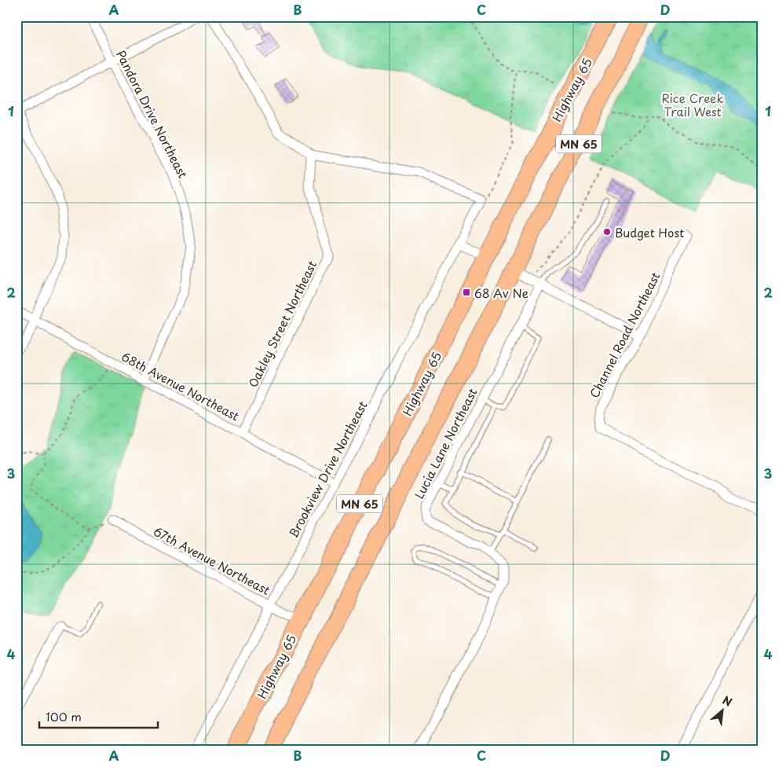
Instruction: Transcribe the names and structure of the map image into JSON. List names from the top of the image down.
{
  "streets": {
    "highway": ["Highway 65", "MN 65"],
    "street": [
      "Pandora Drive Northeast",
      "Oakley Street Northeast",
      "Channel Road Northeast",
      "68th Avenue Northeast",
      "Lucia Lane Northeast",
      "Brookview Drive Northeast",
      "67th Avenue Northeast"
    ]
  },
  "crossings": [
    ["Highway 65", "67th Avenue Northeast"],
    ["Pandora Drive Northeast", "68th Avenue Northeast"],
    ["Oakley Street Northeast", "68th Avenue Northeast"],
    ["68th Avenue Northeast", "Brookview Drive Northeast"],
    ["Brookview Drive Northeast", "67th Avenue Northeast"]
  ],
  "parks": ["Rice Creek Trail West"],
  "places": {
    "other": ["Budget Host"],
    "transit": ["68 Av Ne"]
  },
  "scale_bar": "100 m",
  "north": "top right",
  "grid": {
    "columns": [
      "A",
      "B",
      "C",
      "D"
    ],
    "rows": [
      "1",
      "2",
      "3",
      "4"
    ]
  }
}
